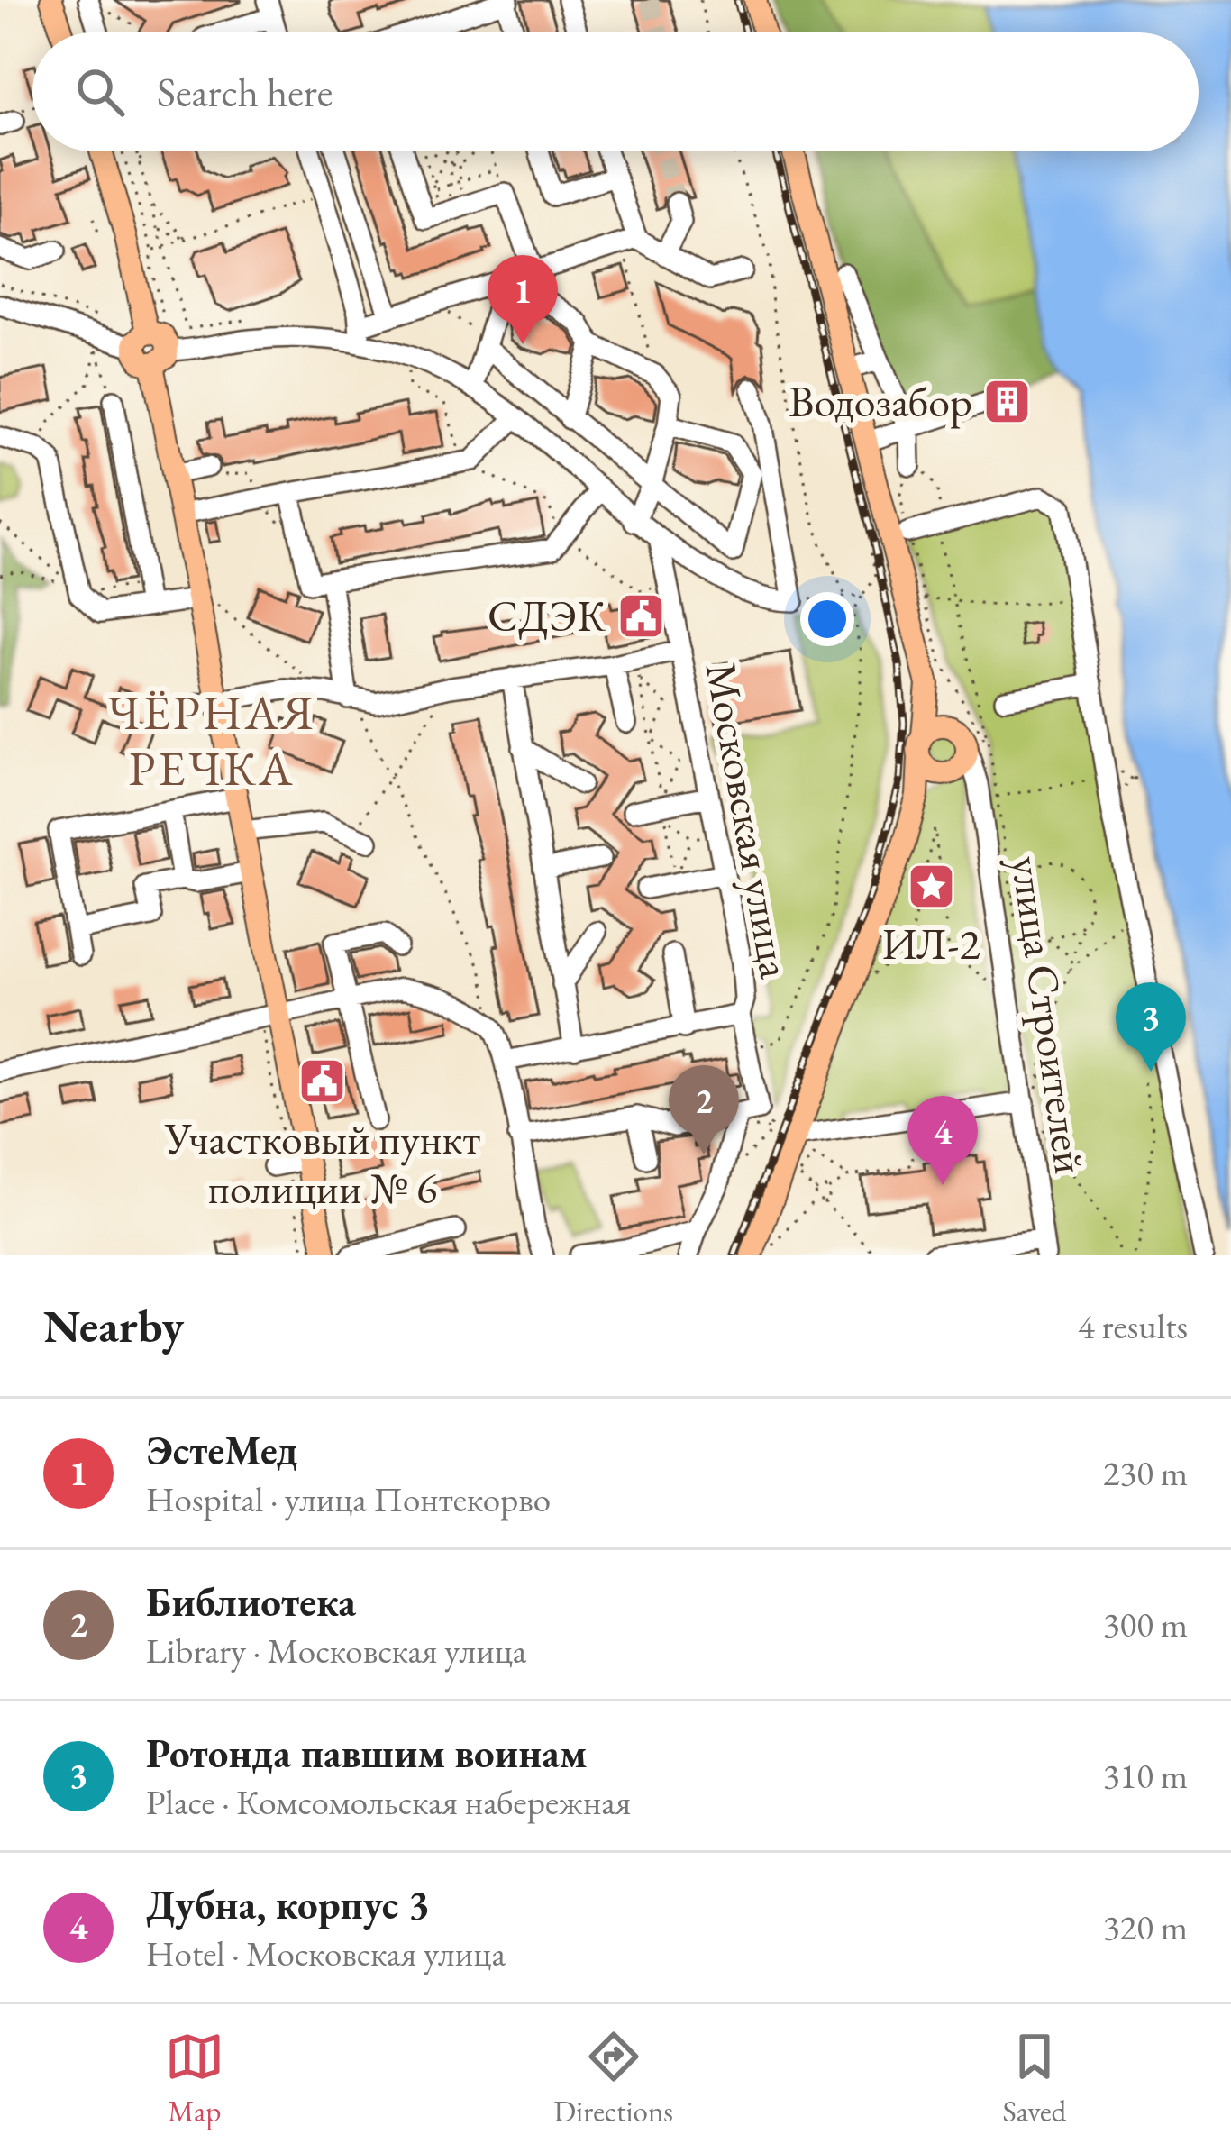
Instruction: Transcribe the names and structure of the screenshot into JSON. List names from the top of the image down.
{
  "streets": {
    "main road": ["Московская улица"],
    "street": ["улица Строителей"]
  },
  "districts": ["ЧЁРНАЯ РЕЧКА"],
  "places": {
    "building": ["Водозабор"],
    "public building": ["СДЭК", "Участковый пункт полиции № 6"],
    "place": ["ИЛ-2"]
  },
  "page": {
    "search": "Search here",
    "pins": [
      "1",
      "3",
      "2",
      "4"
    ],
    "heading": ["Nearby", "4 results"],
    "list": [
      {
        "mark": "1",
        "name": "ЭстеМед",
        "note": "Hospital · улица Понтекорво",
        "value": "230 m"
      },
      {
        "mark": "2",
        "name": "Библиотека",
        "note": "Library · Московская улица",
        "value": "300 m"
      },
      {
        "mark": "3",
        "name": "Ротонда павшим воинам",
        "note": "Place · Комсомольская набережная",
        "value": "310 m"
      },
      {
        "mark": "4",
        "name": "Дубна, корпус 3",
        "note": "Hotel · Московская улица",
        "value": "320 m"
      }
    ],
    "nav": ["Map", "Directions", "Saved"]
  }
}
